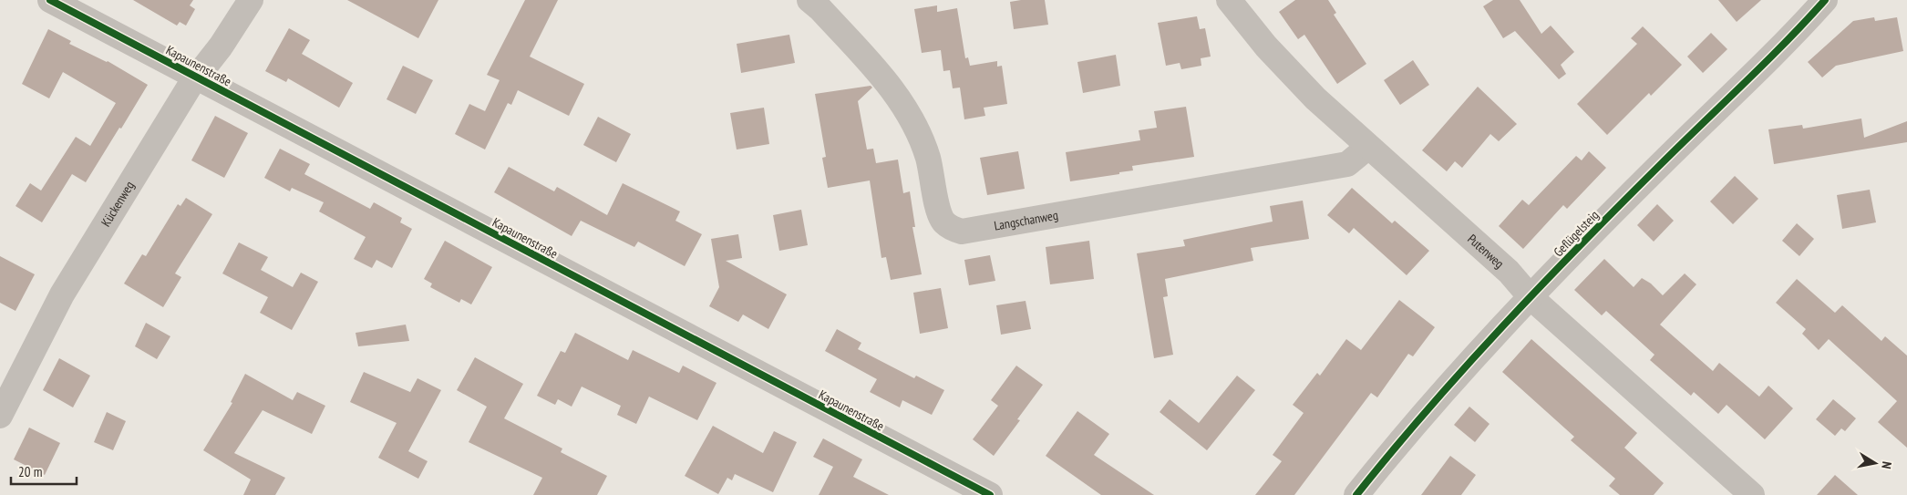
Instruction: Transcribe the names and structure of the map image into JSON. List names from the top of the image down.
{
  "streets": {
    "street": [
      "Kapaunenstraße",
      "Kückenweg",
      "Langschanweg",
      "Geflügelsteig",
      "Putenweg"
    ]
  },
  "crossings": [
    ["Kapaunenstraße", "Kückenweg"],
    ["Langschanweg", "Putenweg"],
    ["Geflügelsteig", "Putenweg"]
  ],
  "scale_bar": "20 m",
  "north": "right"
}
